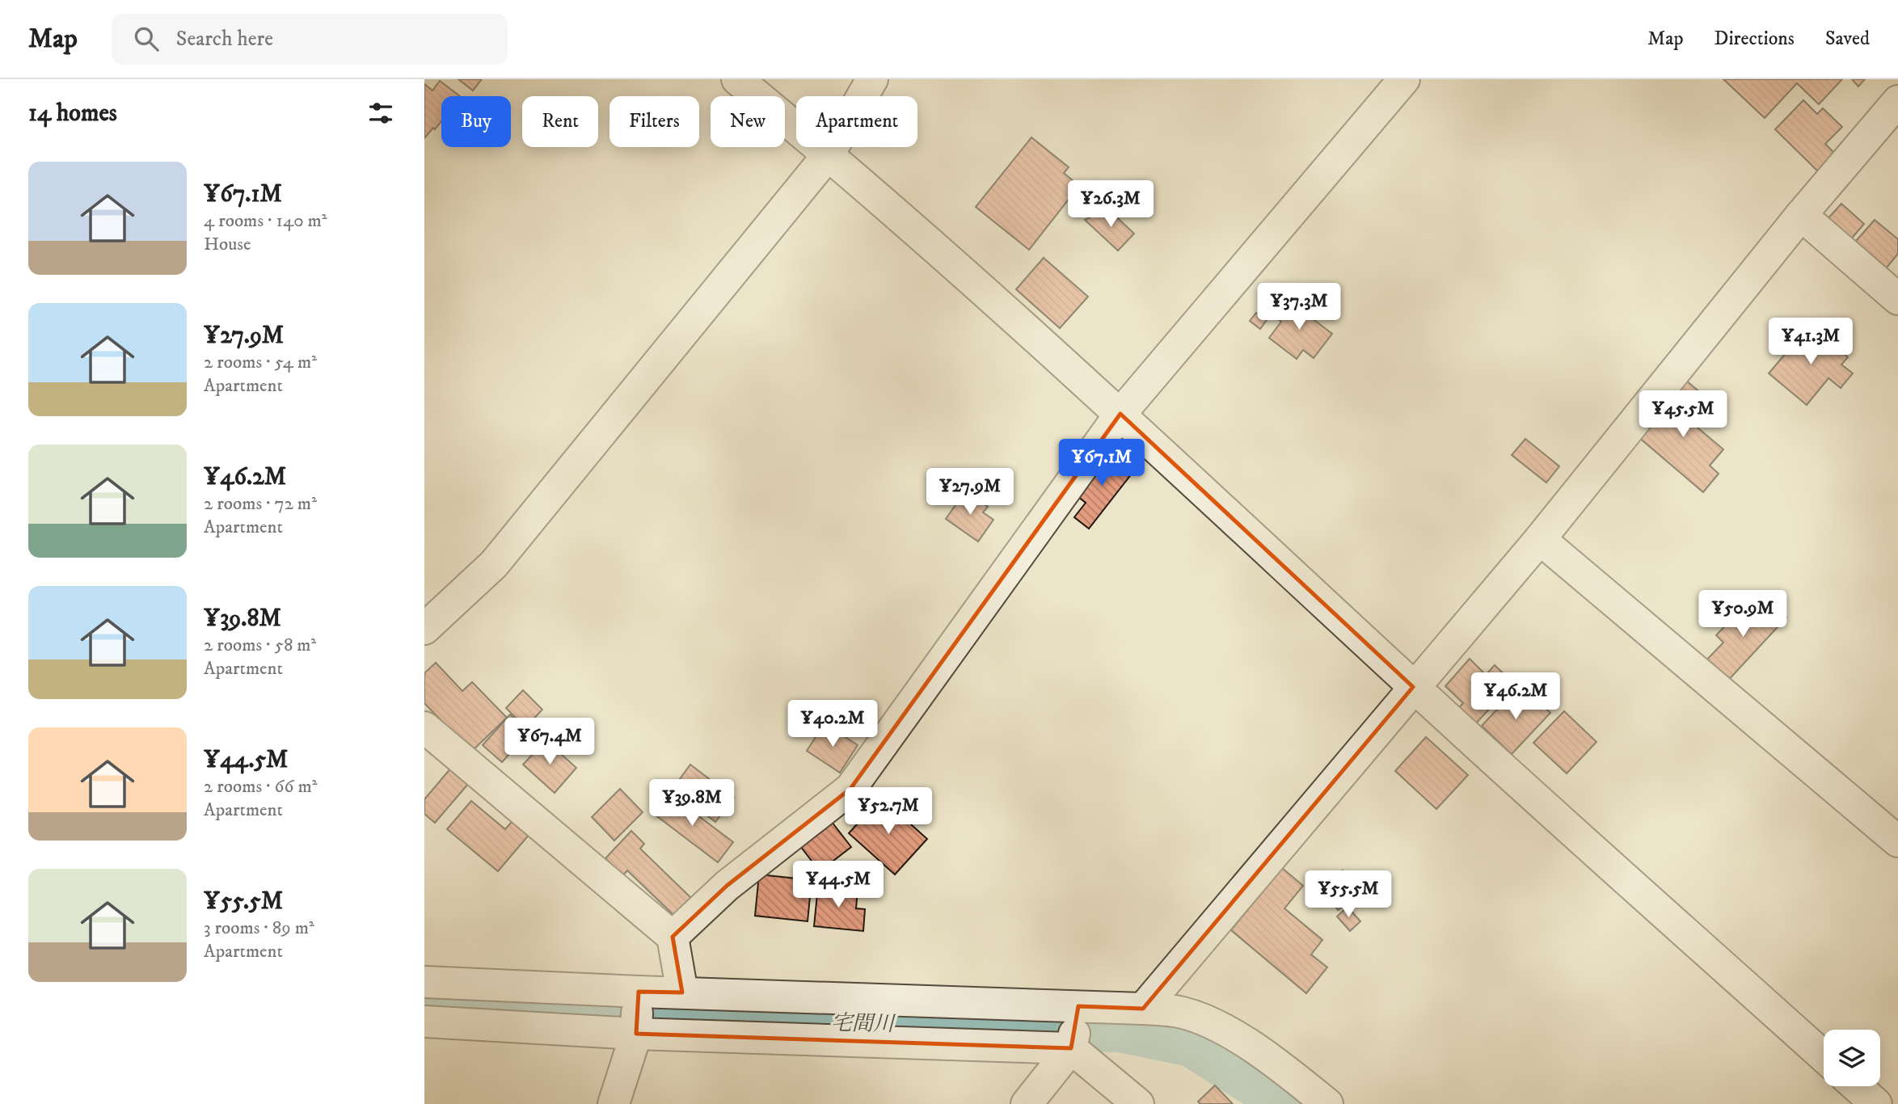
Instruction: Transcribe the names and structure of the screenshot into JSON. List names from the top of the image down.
{
  "water": ["宅間川"],
  "page": {
    "header": "Map",
    "search": "Search here",
    "nav": ["Map", "Directions", "Saved"],
    "heading": "14 homes",
    "chip": [
      "Buy",
      "Rent",
      "Filters",
      "New",
      "Apartment"
    ],
    "list": [
      {
        "name": "¥67.1M",
        "note": "4 rooms · 140 m² · House"
      },
      {
        "name": "¥27.9M",
        "note": "2 rooms · 54 m² · Apartment"
      },
      {
        "name": "¥46.2M",
        "note": "2 rooms · 72 m² · Apartment"
      },
      {
        "name": "¥39.8M",
        "note": "2 rooms · 58 m² · Apartment"
      },
      {
        "name": "¥44.5M",
        "note": "2 rooms · 66 m² · Apartment"
      },
      {
        "name": "¥55.5M",
        "note": "3 rooms · 89 m² · Apartment"
      }
    ],
    "price": [
      "¥26.3M",
      "¥37.3M",
      "¥41.3M",
      "¥45.5M",
      "¥67.1M",
      "¥27.9M",
      "¥50.9M",
      "¥46.2M",
      "¥40.2M",
      "¥67.4M",
      "¥39.8M",
      "¥52.7M",
      "¥44.5M",
      "¥55.5M"
    ]
  }
}
